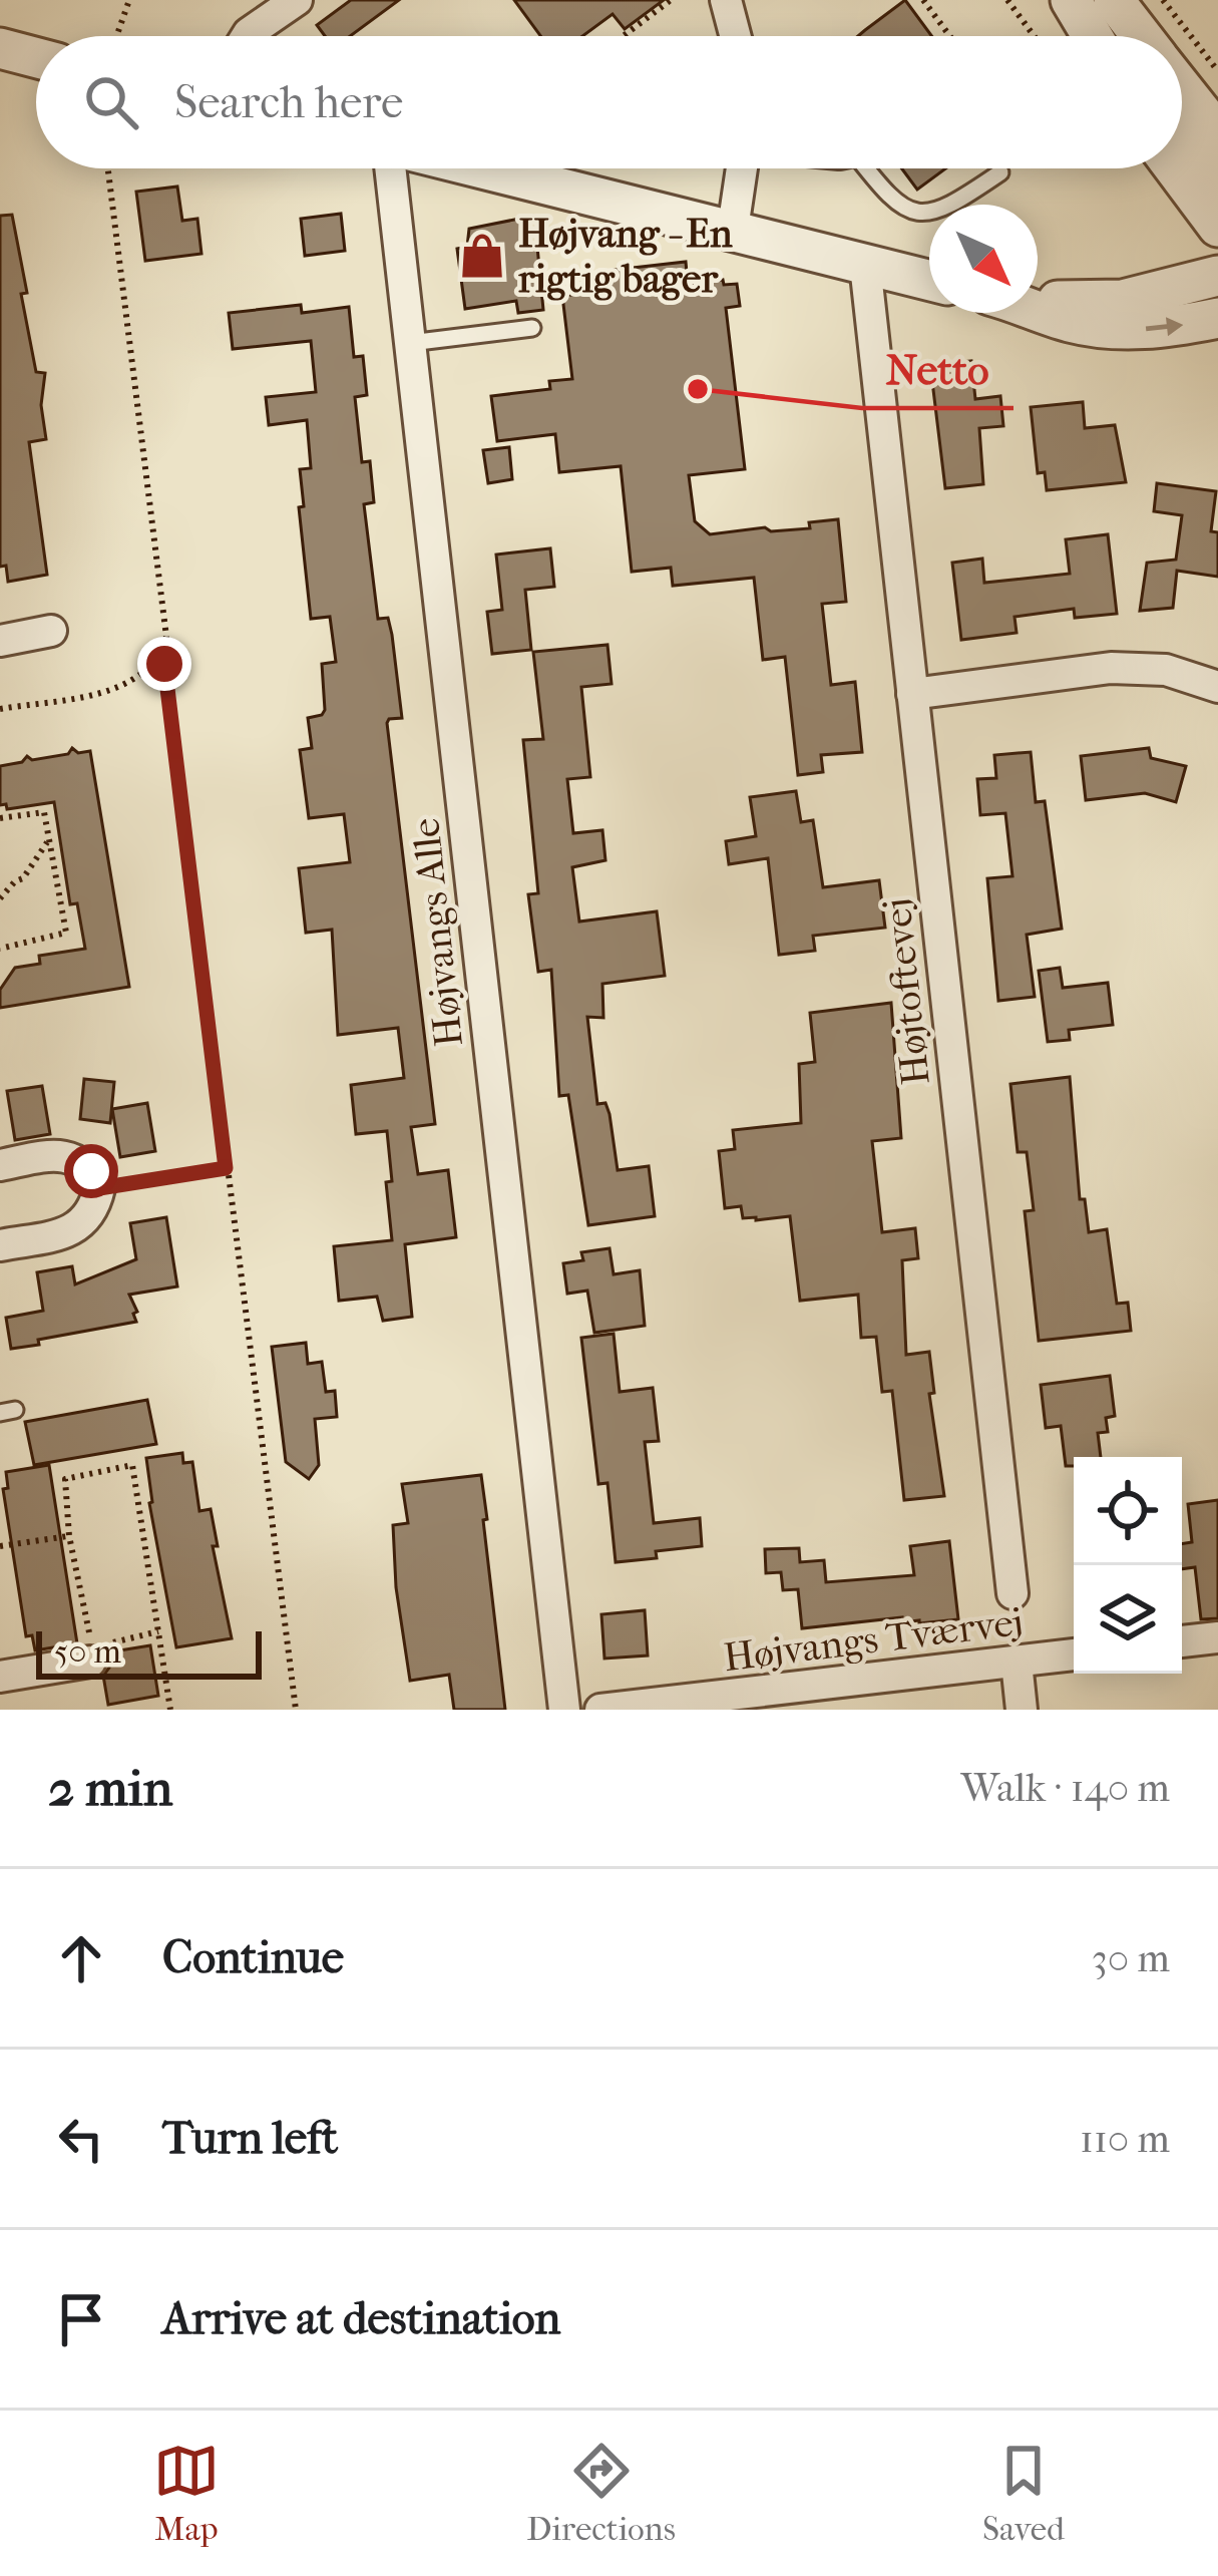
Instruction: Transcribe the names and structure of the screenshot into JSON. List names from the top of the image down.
{
  "streets": {
    "street": ["Højvangs Alle", "Højtoftevej", "Højvangs Tværvej"]
  },
  "places": {
    "shop": ["Højvang - En rigtig bager"],
    "other": ["Netto"]
  },
  "scale_bar": "50 m",
  "north": "bottom right",
  "page": {
    "search": "Search here",
    "scale": "50 m",
    "heading": ["2 min", "Walk · 140 m"],
    "list": [
      ["Continue", "30 m"],
      ["Turn left", "110 m"],
      "Arrive at destination"
    ],
    "nav": ["Map", "Directions", "Saved"]
  }
}
